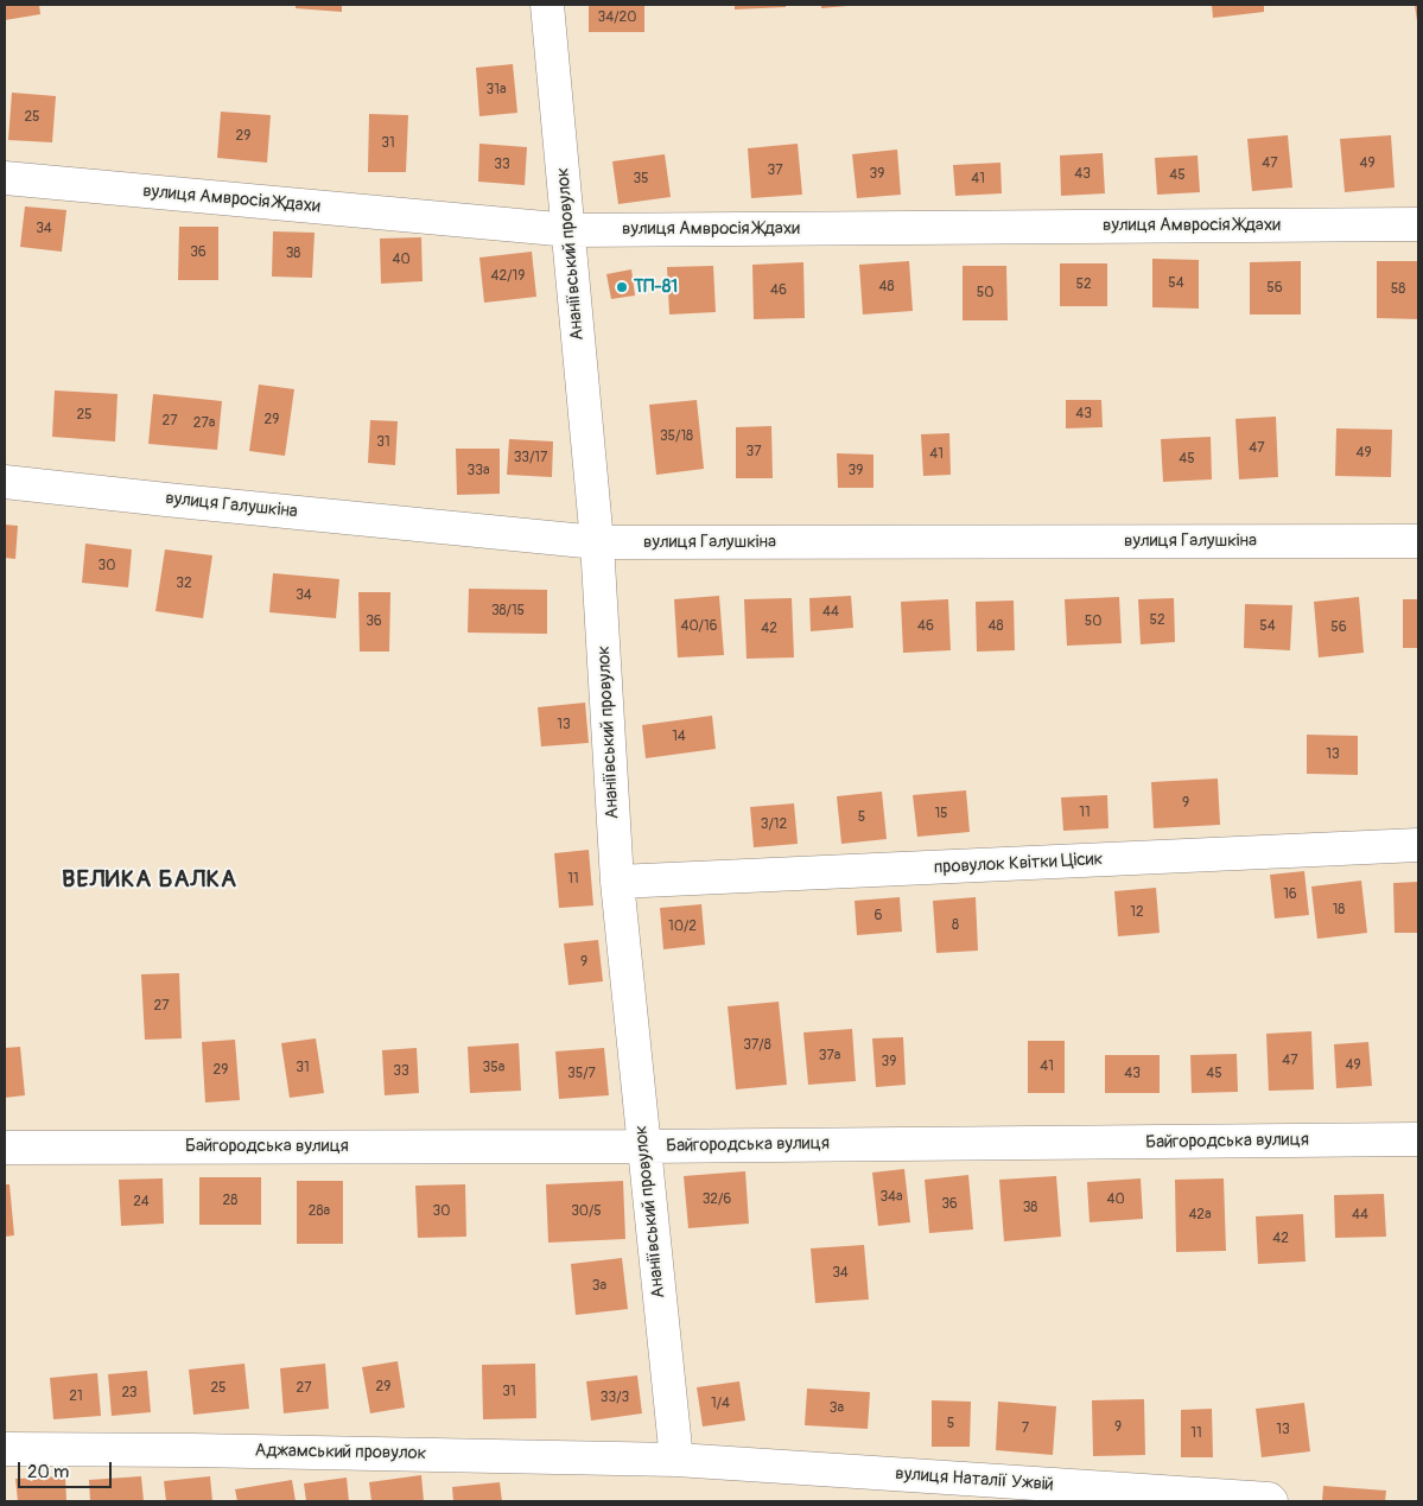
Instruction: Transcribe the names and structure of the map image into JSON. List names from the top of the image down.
{
  "streets": {
    "street": [
      "вулиця Амвросія Ждахи",
      "Ананіївський провулок",
      "вулиця Галушкіна",
      "провулок Квітки Цісик",
      "Байгородська вулиця",
      "Аджамський провулок",
      "вулиця Наталії Ужвій"
    ]
  },
  "crossings": [
    ["вулиця Амвросія Ждахи", "Ананіївський провулок"],
    ["Ананіївський провулок", "вулиця Галушкіна"],
    ["Ананіївський провулок", "провулок Квітки Цісик"],
    ["Ананіївський провулок", "Байгородська вулиця"],
    ["Ананіївський провулок", "Аджамський провулок"],
    ["Ананіївський провулок", "вулиця Наталії Ужвій"],
    ["Аджамський провулок", "вулиця Наталії Ужвій"]
  ],
  "districts": ["ВЕЛИКА БАЛКА"],
  "places": ["ТП-81"],
  "house_numbers": [
    "34/20",
    "31а",
    "25",
    "29",
    "31",
    "47",
    "49",
    "33",
    "37",
    "39",
    "43",
    "45",
    "35",
    "41",
    "34",
    "36",
    "38",
    "40",
    "42/19",
    "54",
    "52",
    "48",
    "56",
    "58",
    "46",
    "50",
    "43",
    "25",
    "29",
    "27",
    "27а",
    "35/18",
    "31",
    "47",
    "37",
    "49",
    "41",
    "33/17",
    "45",
    "33а",
    "39",
    "30",
    "32",
    "34",
    "38/15",
    "44",
    "52",
    "36",
    "50",
    "40/16",
    "46",
    "48",
    "54",
    "56",
    "42",
    "13",
    "14",
    "13",
    "9",
    "11",
    "15",
    "5",
    "3/12",
    "11",
    "16",
    "18",
    "12",
    "6",
    "8",
    "10/2",
    "9",
    "27",
    "37/8",
    "37а",
    "47",
    "39",
    "49",
    "41",
    "31",
    "35а",
    "29",
    "33",
    "35/7",
    "43",
    "45",
    "34а",
    "32/6",
    "40",
    "28",
    "24",
    "36",
    "38",
    "28а",
    "30",
    "30/5",
    "42а",
    "44",
    "42",
    "34",
    "3а",
    "29",
    "25",
    "27",
    "31",
    "23",
    "21",
    "33/3",
    "1/4",
    "3а",
    "5",
    "9",
    "7",
    "13",
    "11"
  ],
  "scale_bar": "20 m"
}
